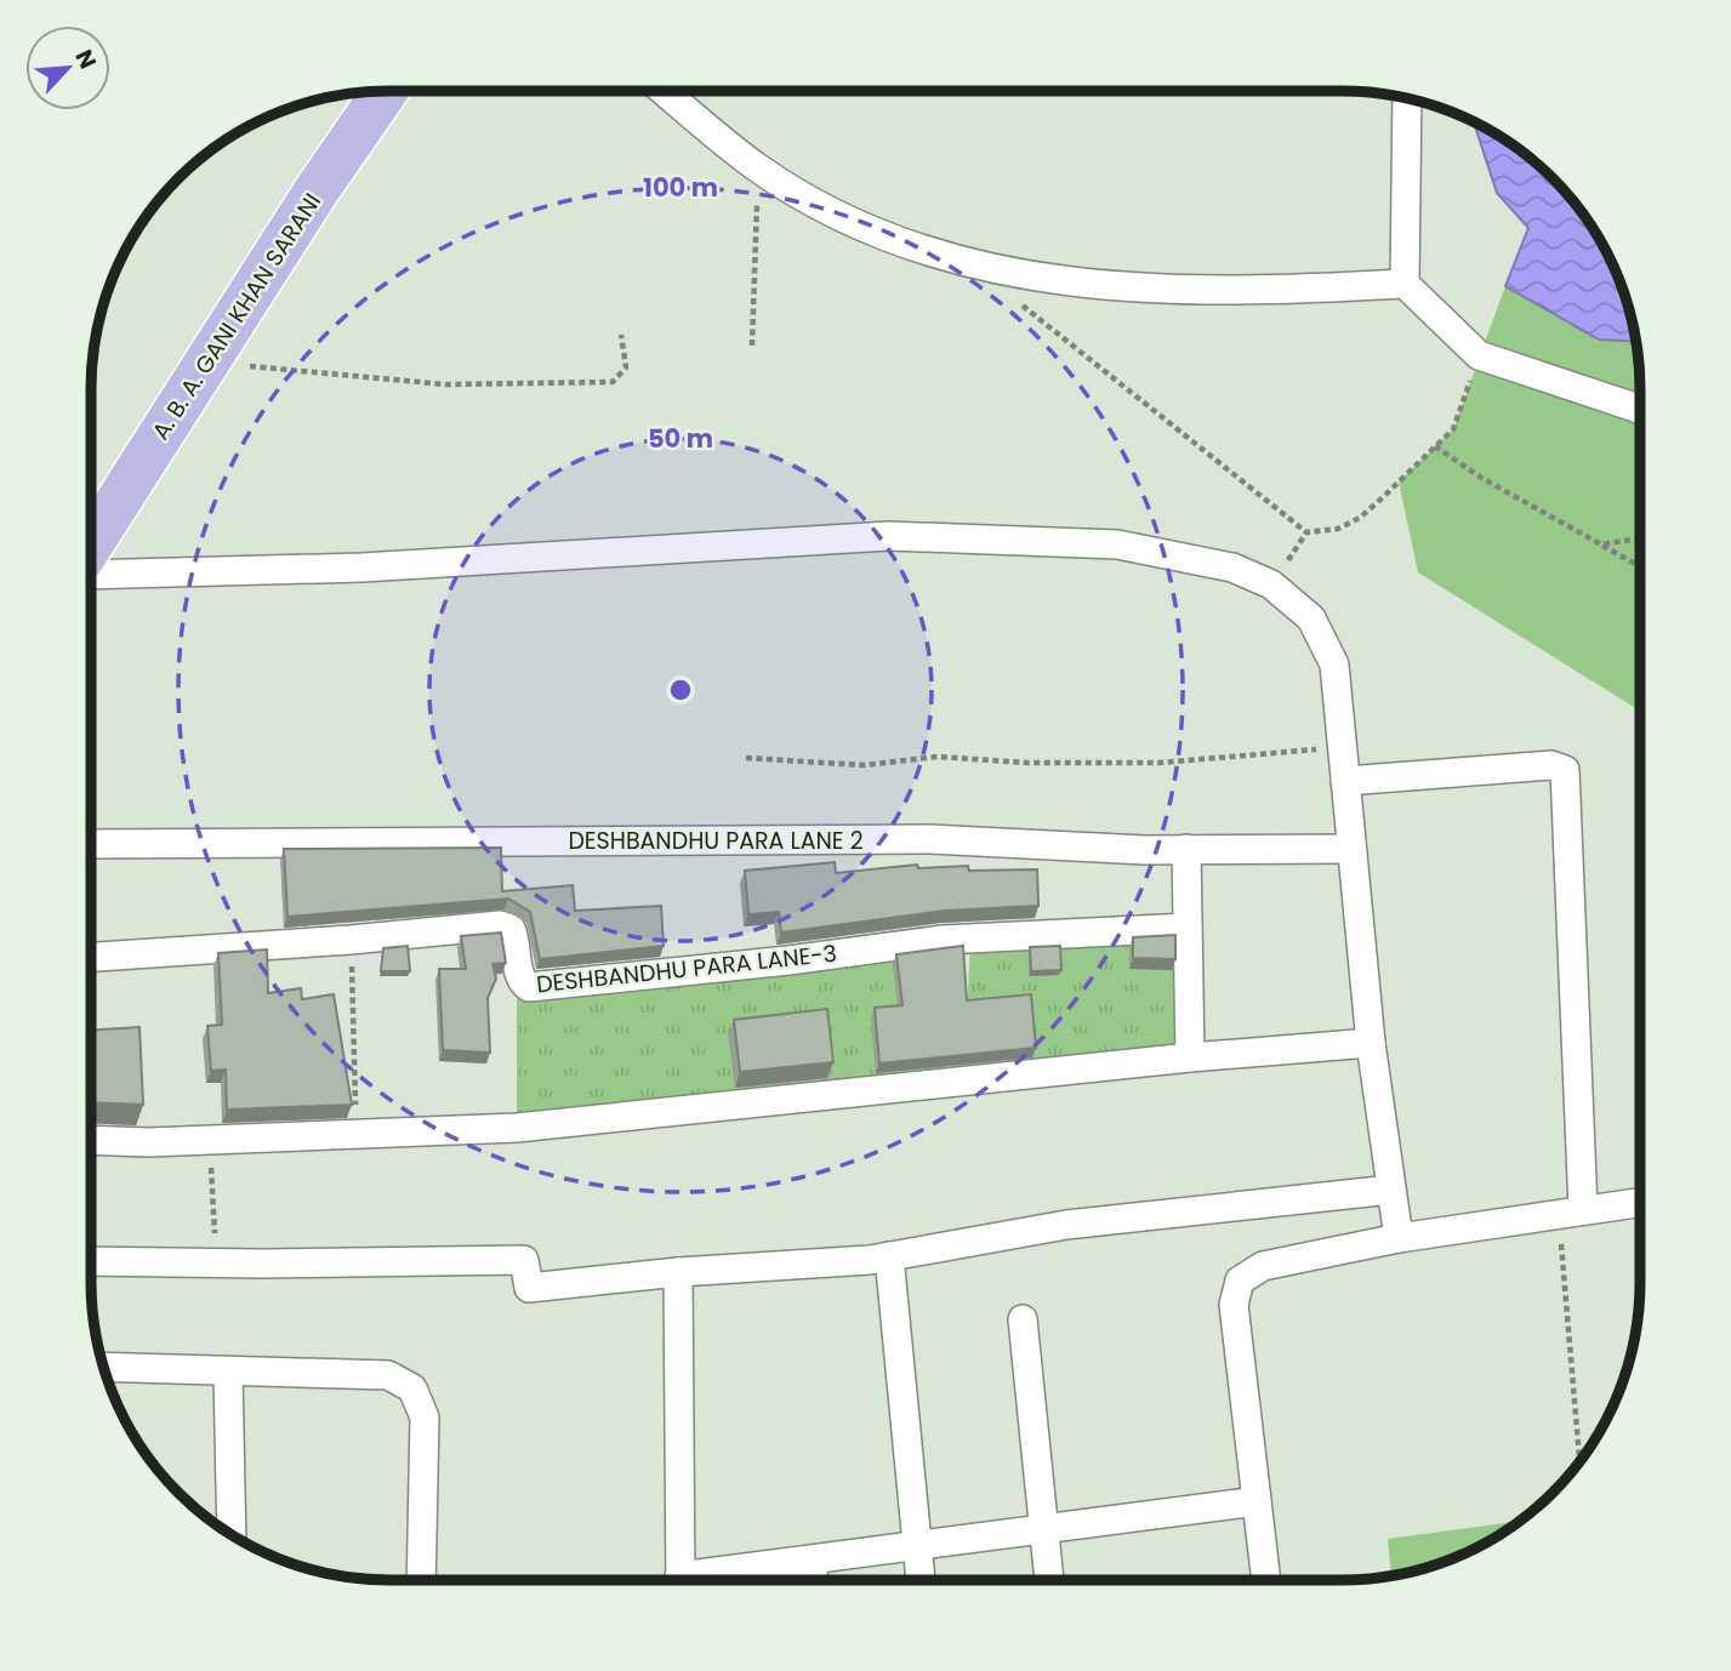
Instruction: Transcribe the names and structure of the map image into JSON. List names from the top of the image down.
{
  "streets": {
    "main road": ["A. B. A. GANI KHAN SARANI"],
    "street": ["DESHBANDHU PARA LANE 2", "DESHBANDHU PARA LANE-3"]
  },
  "north": "top right",
  "rings": ["100 m", "50 m"]
}
